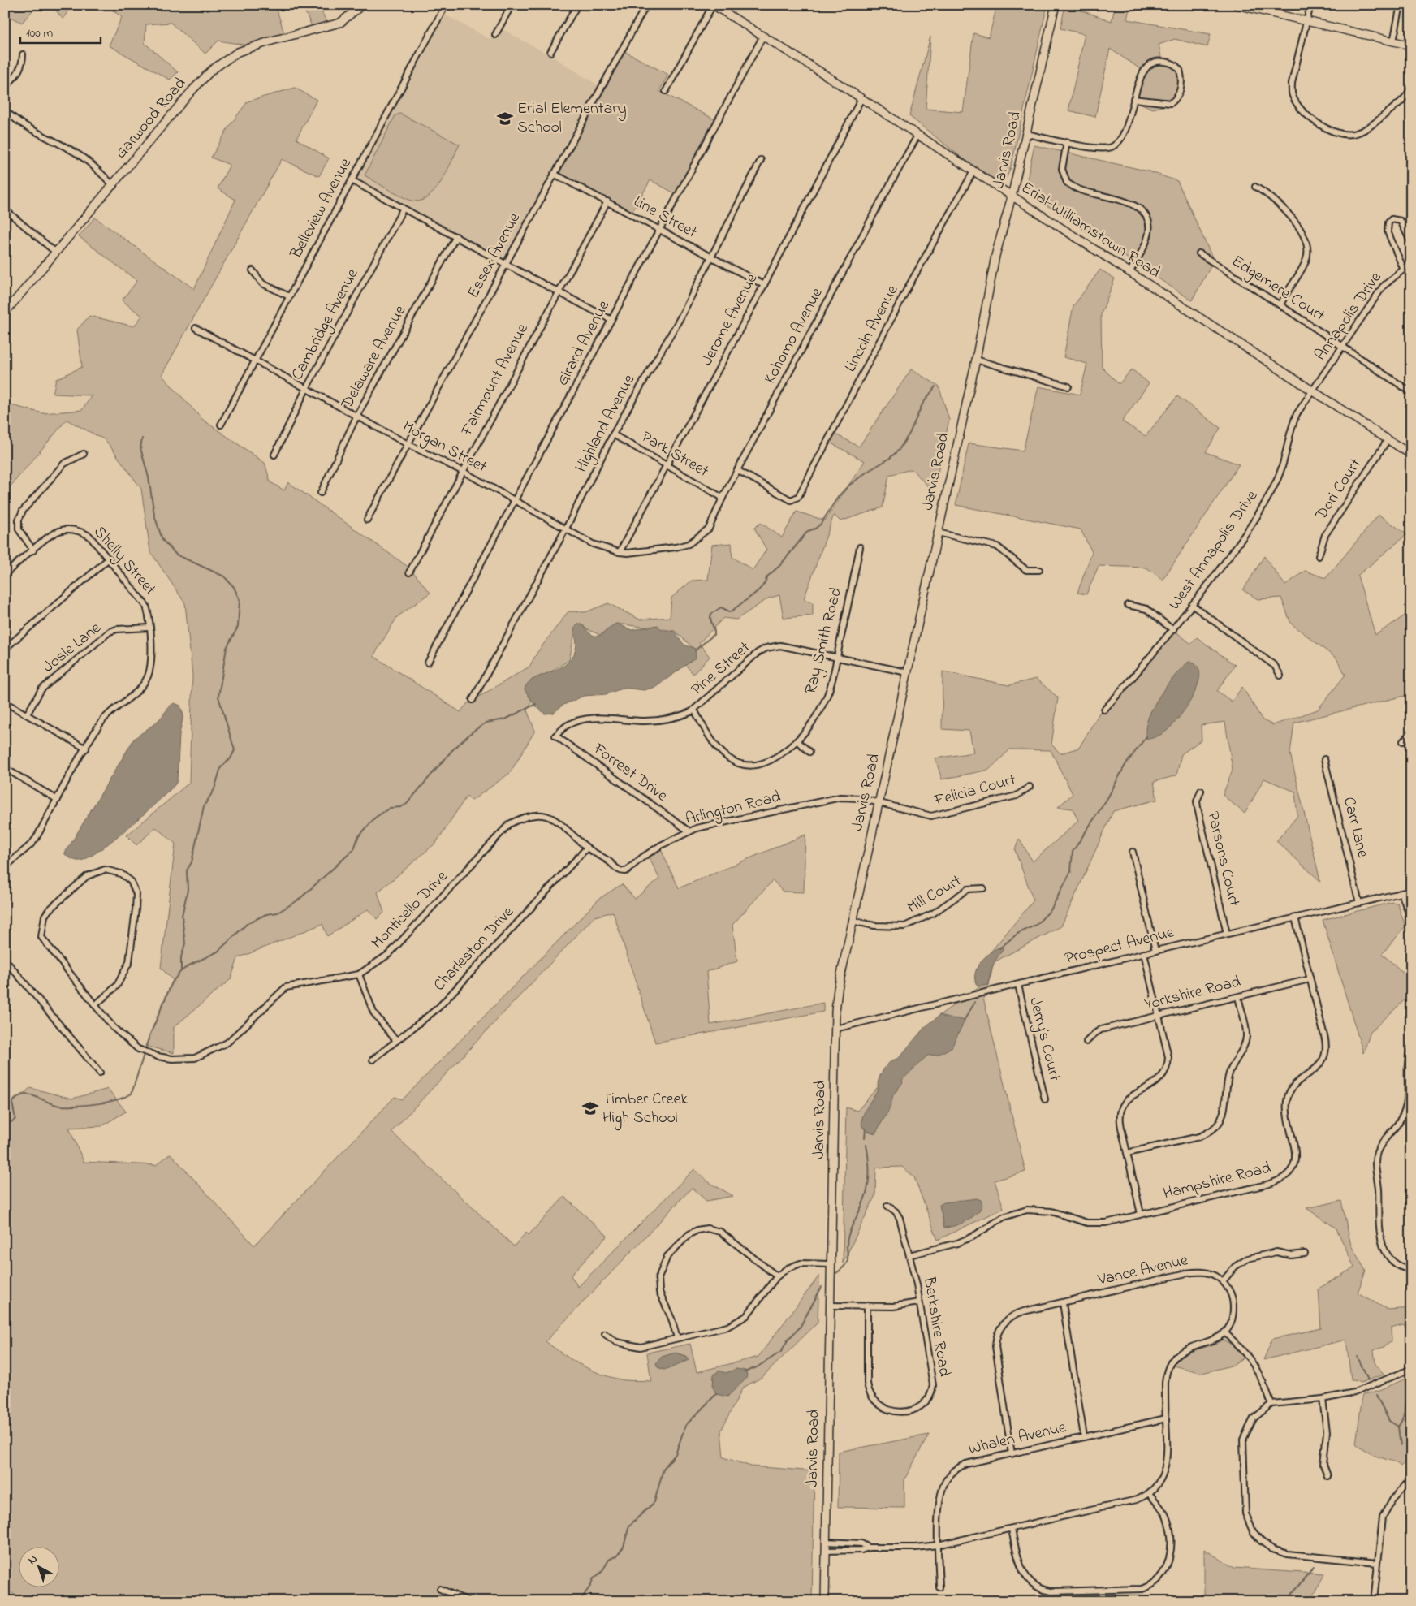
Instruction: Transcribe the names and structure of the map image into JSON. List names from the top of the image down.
{
  "streets": {
    "street": [
      "Garwood Road",
      "Jarvis Road",
      "Belleview Avenue",
      "Line Street",
      "Erial-Williamstown Road",
      "Essex Avenue",
      "Edgemere Court",
      "Annapolis Drive",
      "Jerome Avenue",
      "Cambridge Avenue",
      "Lincoln Avenue",
      "Kohomo Avenue",
      "Girard Avenue",
      "Delaware Avenue",
      "Fairmount Avenue",
      "Highland Avenue",
      "Morgan Street",
      "Park Street",
      "Dori Court",
      "West Annapolis Drive",
      "Shelly Street",
      "Ray Smith Road",
      "Josie Lane",
      "Pine Street",
      "Forrest Drive",
      "Felicia Court",
      "Arlington Road",
      "Carr Lane",
      "Parsons Court",
      "Mill Court",
      "Monticello Drive",
      "Prospect Avenue",
      "Charleston Drive",
      "Yorkshire Road",
      "Jerry's Court",
      "Hampshire Road",
      "Vance Avenue",
      "Berkshire Road",
      "Whalen Avenue"
    ]
  },
  "crossings": [
    ["Jarvis Road", "Erial-Williamstown Road"],
    ["Jarvis Road", "Pine Street"],
    ["Jarvis Road", "Felicia Court"],
    ["Jarvis Road", "Arlington Road"],
    ["Jarvis Road", "Mill Court"],
    ["Jarvis Road", "Prospect Avenue"],
    ["Belleview Avenue", "Morgan Street"],
    ["Line Street", "Essex Avenue"],
    ["Line Street", "Jerome Avenue"],
    ["Line Street", "Girard Avenue"],
    ["Line Street", "Fairmount Avenue"],
    ["Line Street", "Highland Avenue"],
    ["Erial-Williamstown Road", "Annapolis Drive"],
    ["Erial-Williamstown Road", "Jerome Avenue"],
    ["Erial-Williamstown Road", "Lincoln Avenue"],
    ["Erial-Williamstown Road", "Kohomo Avenue"],
    ["Erial-Williamstown Road", "Girard Avenue"],
    ["Erial-Williamstown Road", "Dori Court"],
    ["Erial-Williamstown Road", "West Annapolis Drive"],
    ["Essex Avenue", "Morgan Street"],
    ["Edgemere Court", "Annapolis Drive"],
    ["Annapolis Drive", "West Annapolis Drive"],
    ["Jerome Avenue", "Morgan Street"],
    ["Jerome Avenue", "Park Street"],
    ["Cambridge Avenue", "Morgan Street"],
    ["Lincoln Avenue", "Kohomo Avenue"],
    ["Kohomo Avenue", "Morgan Street"],
    ["Kohomo Avenue", "Park Street"],
    ["Girard Avenue", "Morgan Street"],
    ["Delaware Avenue", "Morgan Street"],
    ["Fairmount Avenue", "Morgan Street"],
    ["Highland Avenue", "Morgan Street"],
    ["Highland Avenue", "Park Street"],
    ["Shelly Street", "Josie Lane"],
    ["Ray Smith Road", "Pine Street"],
    ["Pine Street", "Forrest Drive"],
    ["Forrest Drive", "Arlington Road"],
    ["Felicia Court", "Arlington Road"],
    ["Arlington Road", "Monticello Drive"],
    ["Arlington Road", "Charleston Drive"],
    ["Carr Lane", "Prospect Avenue"],
    ["Parsons Court", "Prospect Avenue"],
    ["Monticello Drive", "Charleston Drive"],
    ["Prospect Avenue", "Jerry's Court"],
    ["Prospect Avenue", "Hampshire Road"],
    ["Yorkshire Road", "Hampshire Road"],
    ["Hampshire Road", "Berkshire Road"],
    ["Vance Avenue", "Whalen Avenue"]
  ],
  "places": {
    "school or university": ["Erial Elementary School", "Timber Creek High School"]
  },
  "scale_bar": "100 m",
  "north": "top left"
}
